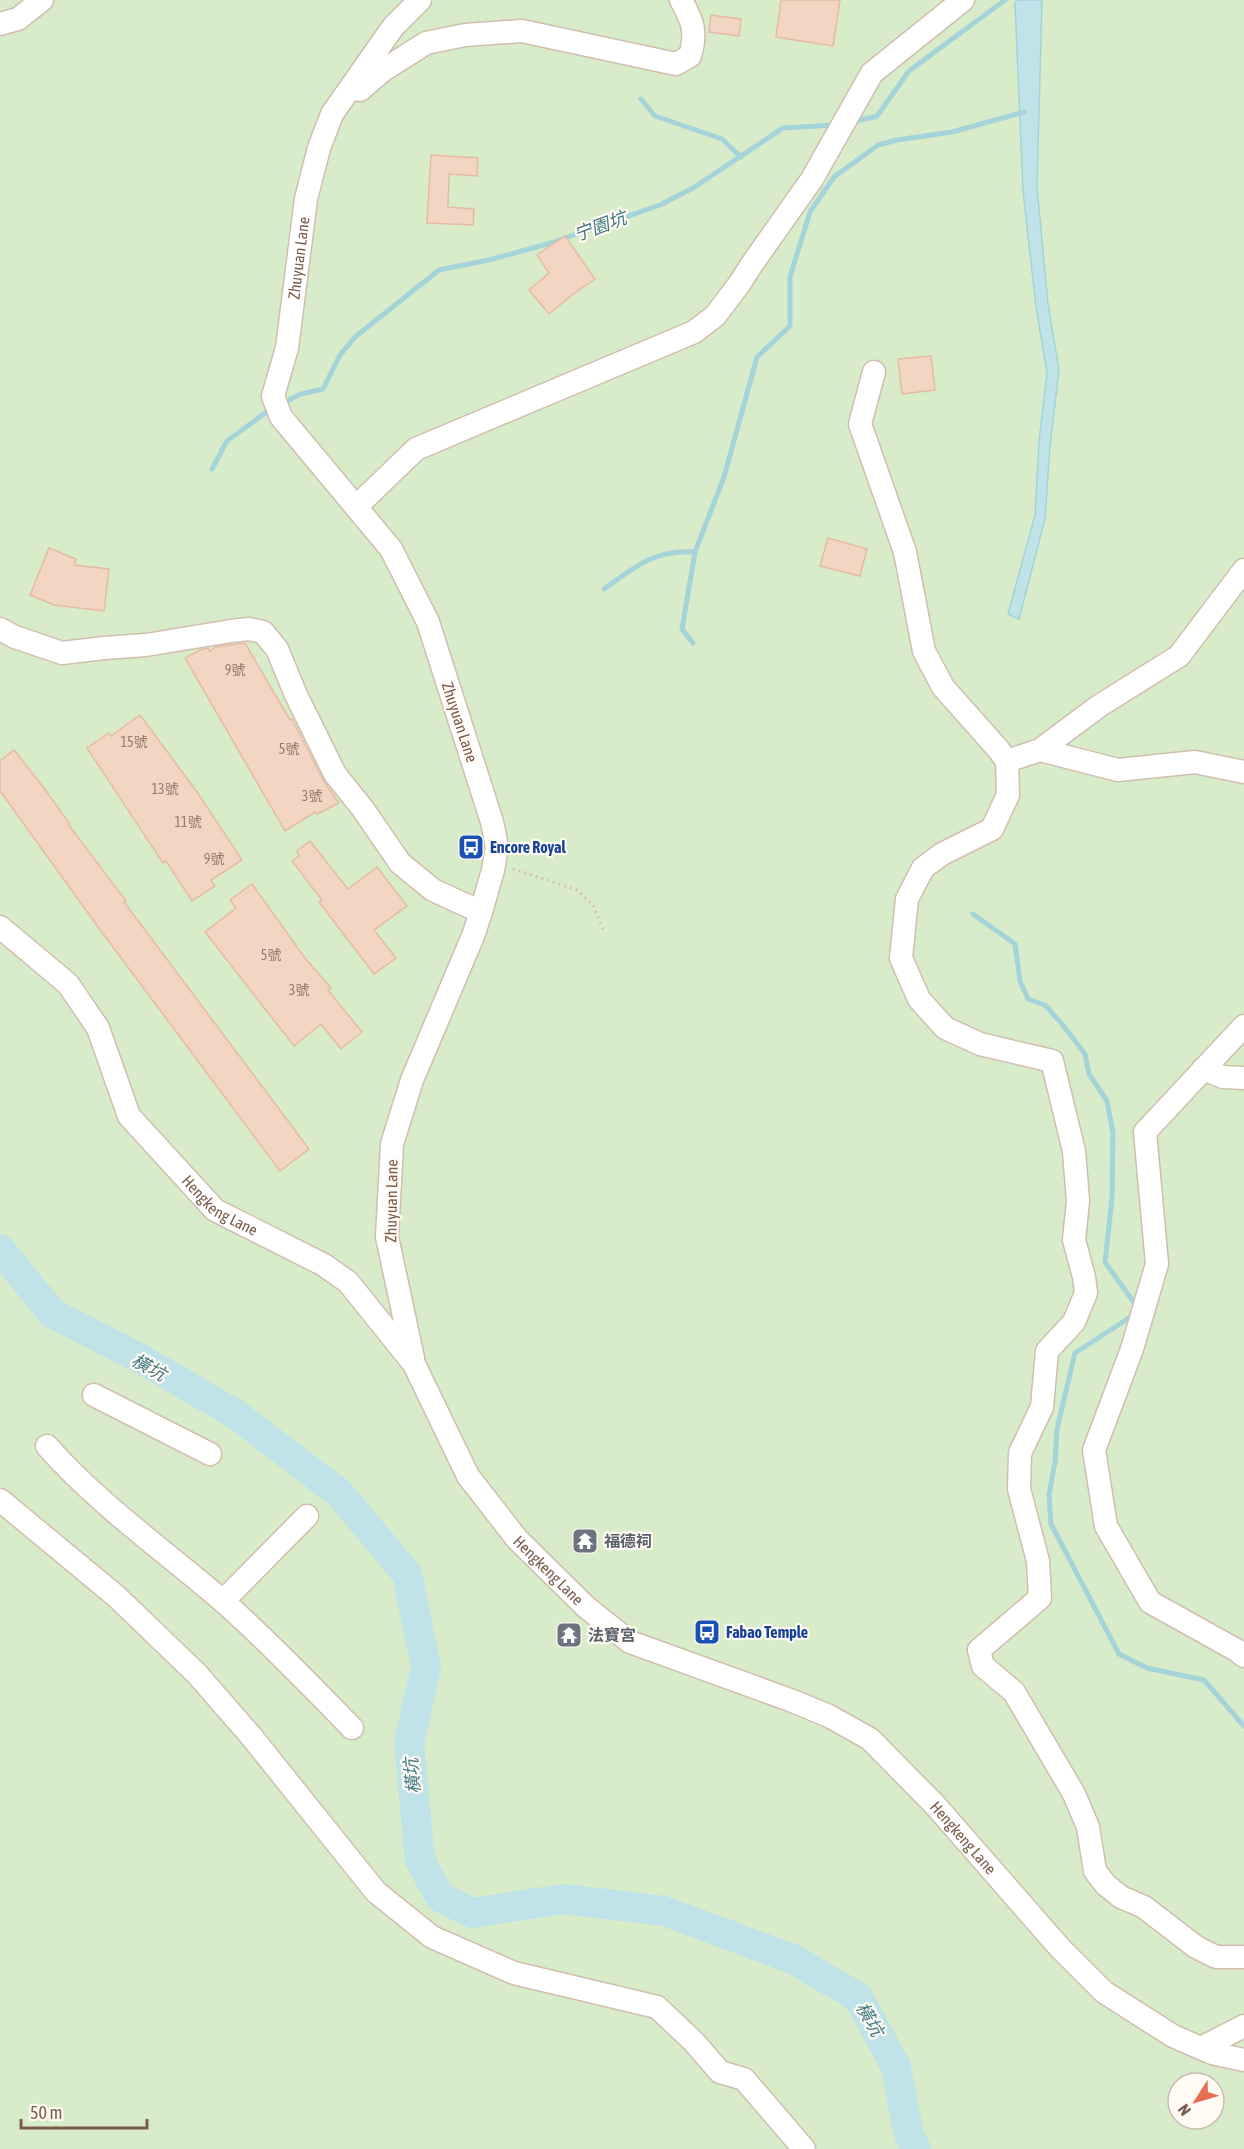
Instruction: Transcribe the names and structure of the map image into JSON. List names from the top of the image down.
{
  "streets": {
    "street": ["Zhuyuan Lane", "Hengkeng Lane"]
  },
  "crossings": [
    ["Zhuyuan Lane", "Hengkeng Lane"]
  ],
  "water": ["宁園坑", "橫坑"],
  "places": {
    "bus stop": ["Encore Royal", "Fabao Temple"],
    "temple": ["福德祠", "法寶宮"]
  },
  "house_numbers": [
    "9號",
    "15號",
    "5號",
    "13號",
    "3號",
    "11號",
    "9號",
    "5號",
    "3號"
  ],
  "scale_bar": "50 m",
  "north": "bottom left"
}
